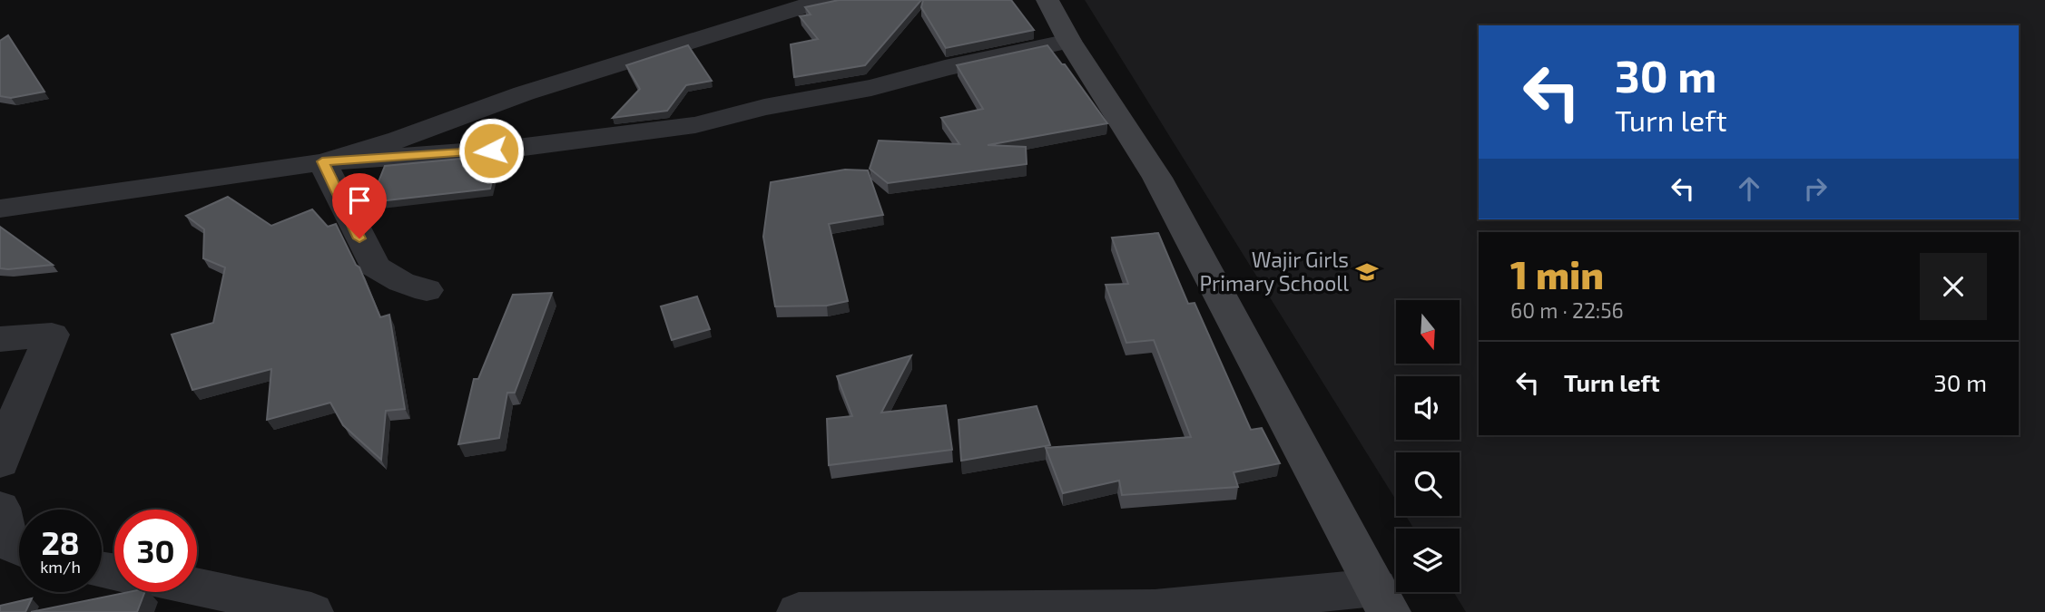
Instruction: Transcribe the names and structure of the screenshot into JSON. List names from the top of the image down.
{
  "places": {
    "school or university": ["Wajir Girls Primary Schooll"]
  },
  "north": "bottom",
  "page": {
    "turn": ["30 m", "Turn left"],
    "heading": ["1 min", "60 m · 22:56"],
    "list": [
      {
        "name": "Turn left",
        "value": "30 m"
      }
    ],
    "speed": "28 km/h",
    "limit": "30"
  }
}
